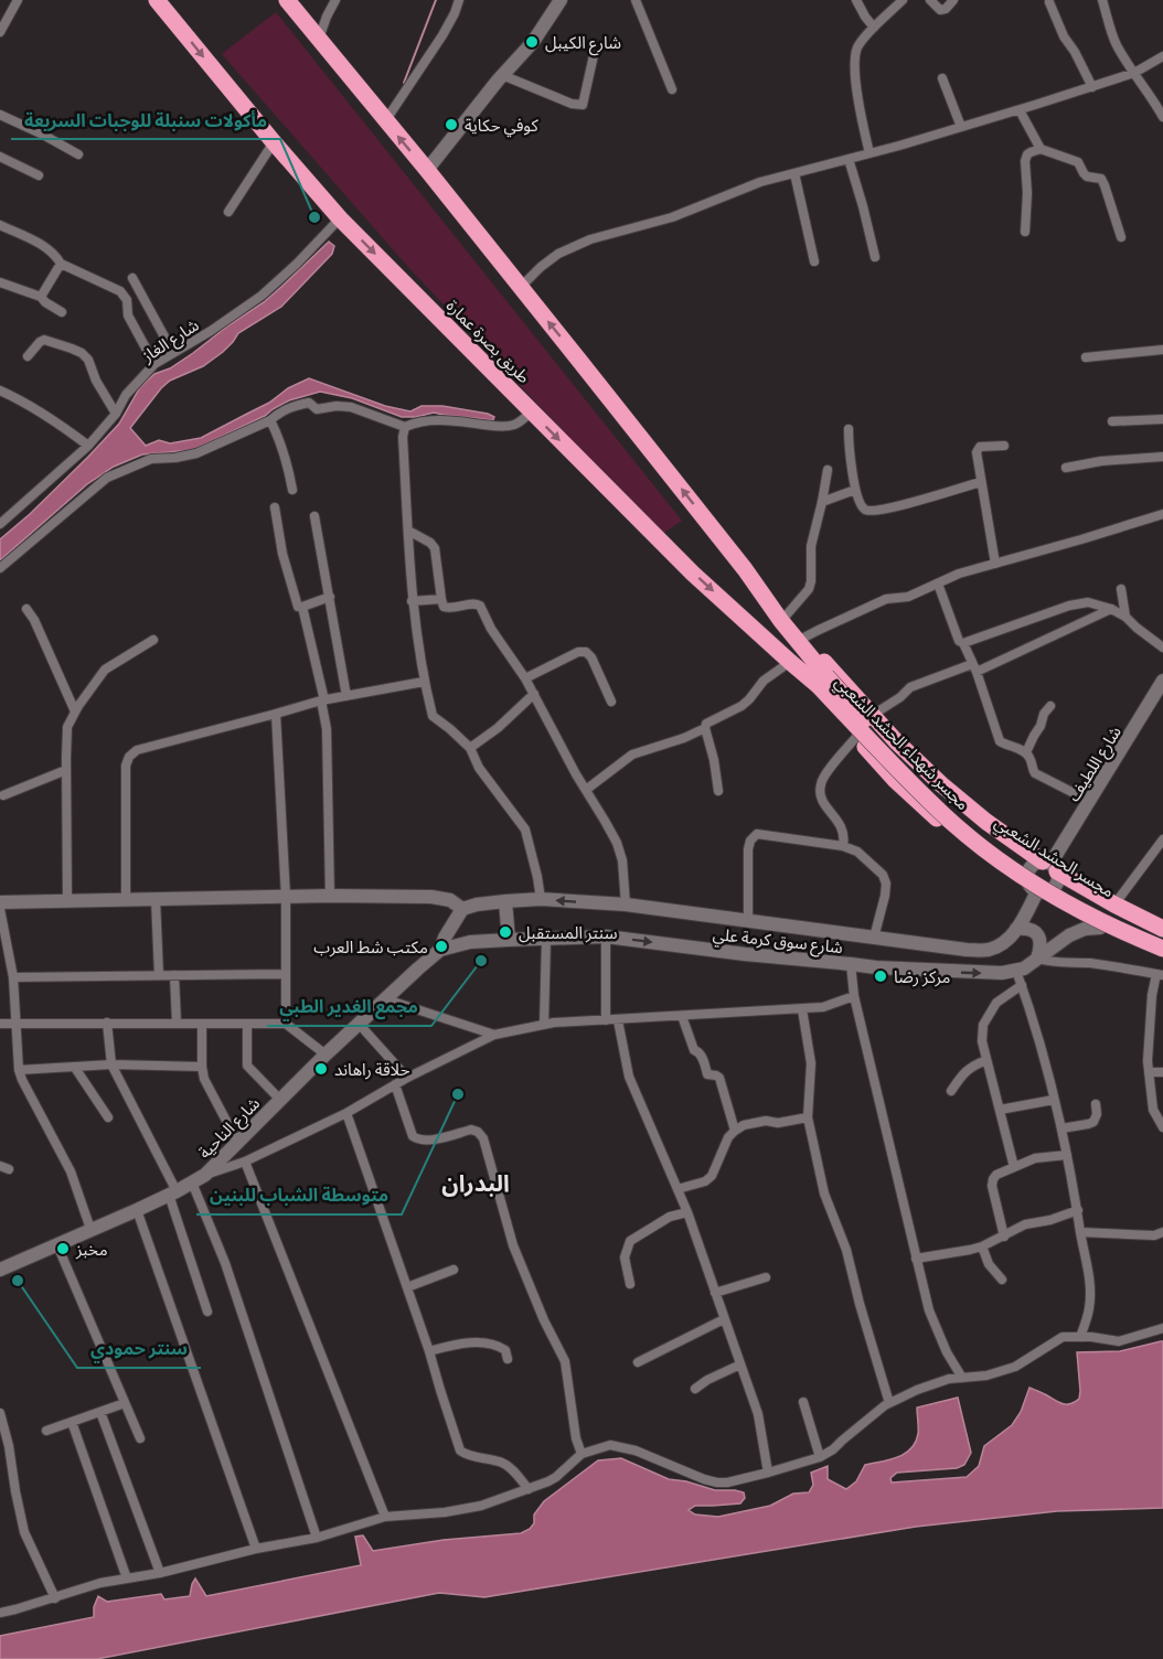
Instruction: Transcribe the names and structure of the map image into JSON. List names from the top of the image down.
{
  "streets": {
    "highway": ["طريق بصرة عمارة", "مجسر شهداء الحشد الشعبي", "مجسر الحشد الشعبي"],
    "main road": ["شارع اللطيف", "شارع سوق كرمة علي", "شارع الناحية"],
    "street": ["شارع الغاز"]
  },
  "crossings": [
    ["شارع الغاز", "طريق بصرة عمارة"],
    ["طريق بصرة عمارة", "مجسر شهداء الحشد الشعبي"],
    ["طريق بصرة عمارة", "مجسر الحشد الشعبي"],
    ["مجسر شهداء الحشد الشعبي", "مجسر الحشد الشعبي"],
    ["شارع سوق كرمة علي", "شارع الناحية"]
  ],
  "districts": ["البدران"],
  "places": [
    "شارع الكيبل",
    "كوفي حكاية",
    "مأكولات سنبلة للوجبات السريعة",
    "سنتر المستقبل",
    "مكتب شط العرب",
    "مجمع الغدير الطبي",
    "مركز رضا",
    "حلاقة راهاند",
    "متوسطة الشباب للبنين",
    "مخبز",
    "سنتر حمودي"
  ]
}
